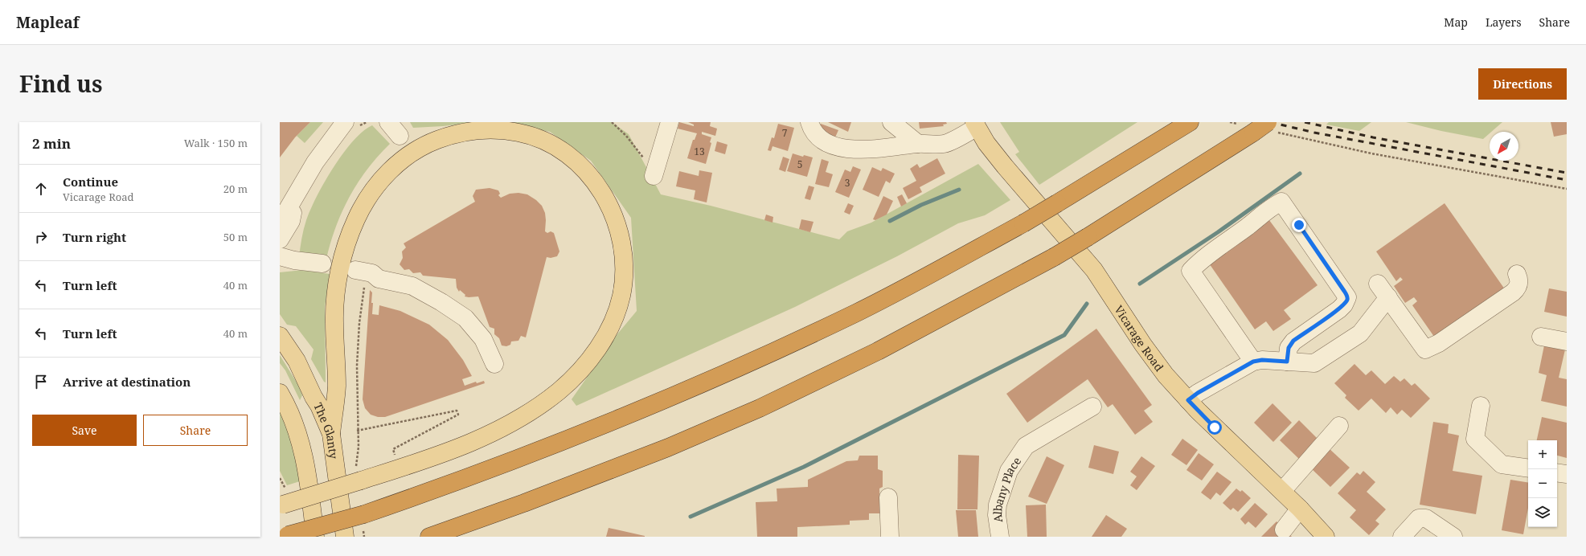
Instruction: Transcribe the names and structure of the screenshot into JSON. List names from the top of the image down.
{
  "streets": {
    "main road": ["Vicarage Road", "The Glanty"],
    "street": ["Albany Place"]
  },
  "house_numbers": [
    "7",
    "13",
    "5",
    "3"
  ],
  "north": "bottom left",
  "page": {
    "header": "Mapleaf",
    "nav": ["Map", "Layers", "Share"],
    "title": "Find us",
    "buttons": [
      "Directions",
      ["Save", "Share"]
    ],
    "heading": ["2 min", "Walk · 150 m"],
    "list": [
      ["Continue", "Vicarage Road", "20 m"],
      ["Turn right", "50 m"],
      ["Turn left", "40 m"],
      ["Turn left", "40 m"],
      "Arrive at destination"
    ],
    "map_buttons": ["+", "−"]
  }
}
